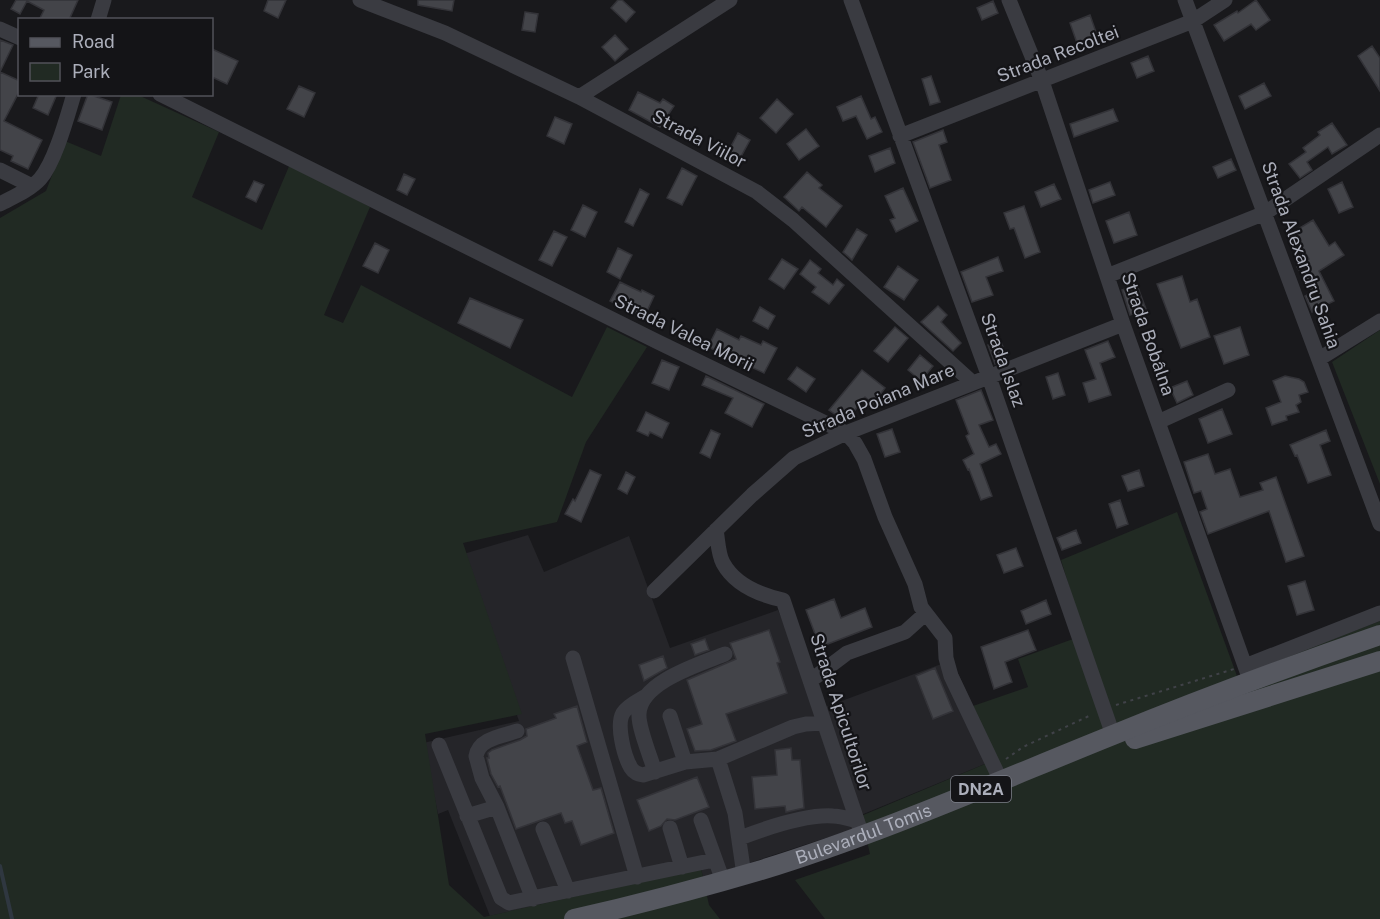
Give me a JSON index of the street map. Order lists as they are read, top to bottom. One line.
{"streets":{"main road":["DN2A","Bulevardul Tomis"],"street":["Strada Recoltei","Strada Viilor","Strada Alexandru Sahia","Strada Valea Morii","Strada Bobâlna","Strada Islaz","Strada Poiana Mare","Strada Apicultorilor"]},"crossings":[["Strada Recoltei","Strada Alexandru Sahia"],["Strada Recoltei","Strada Bobâlna"],["Strada Recoltei","Strada Islaz"],["Strada Viilor","Strada Poiana Mare"],["Strada Valea Morii","Strada Poiana Mare"],["Strada Valea Morii","Bulevardul Tomis"],["Strada Bobâlna","Strada Poiana Mare"],["Strada Bobâlna","Bulevardul Tomis"],["Strada Islaz","Strada Poiana Mare"],["Strada Islaz","Bulevardul Tomis"],["Strada Poiana Mare","Strada Apicultorilor"],["Strada Apicultorilor","Bulevardul Tomis"]],"legend":["Road","Park"]}
